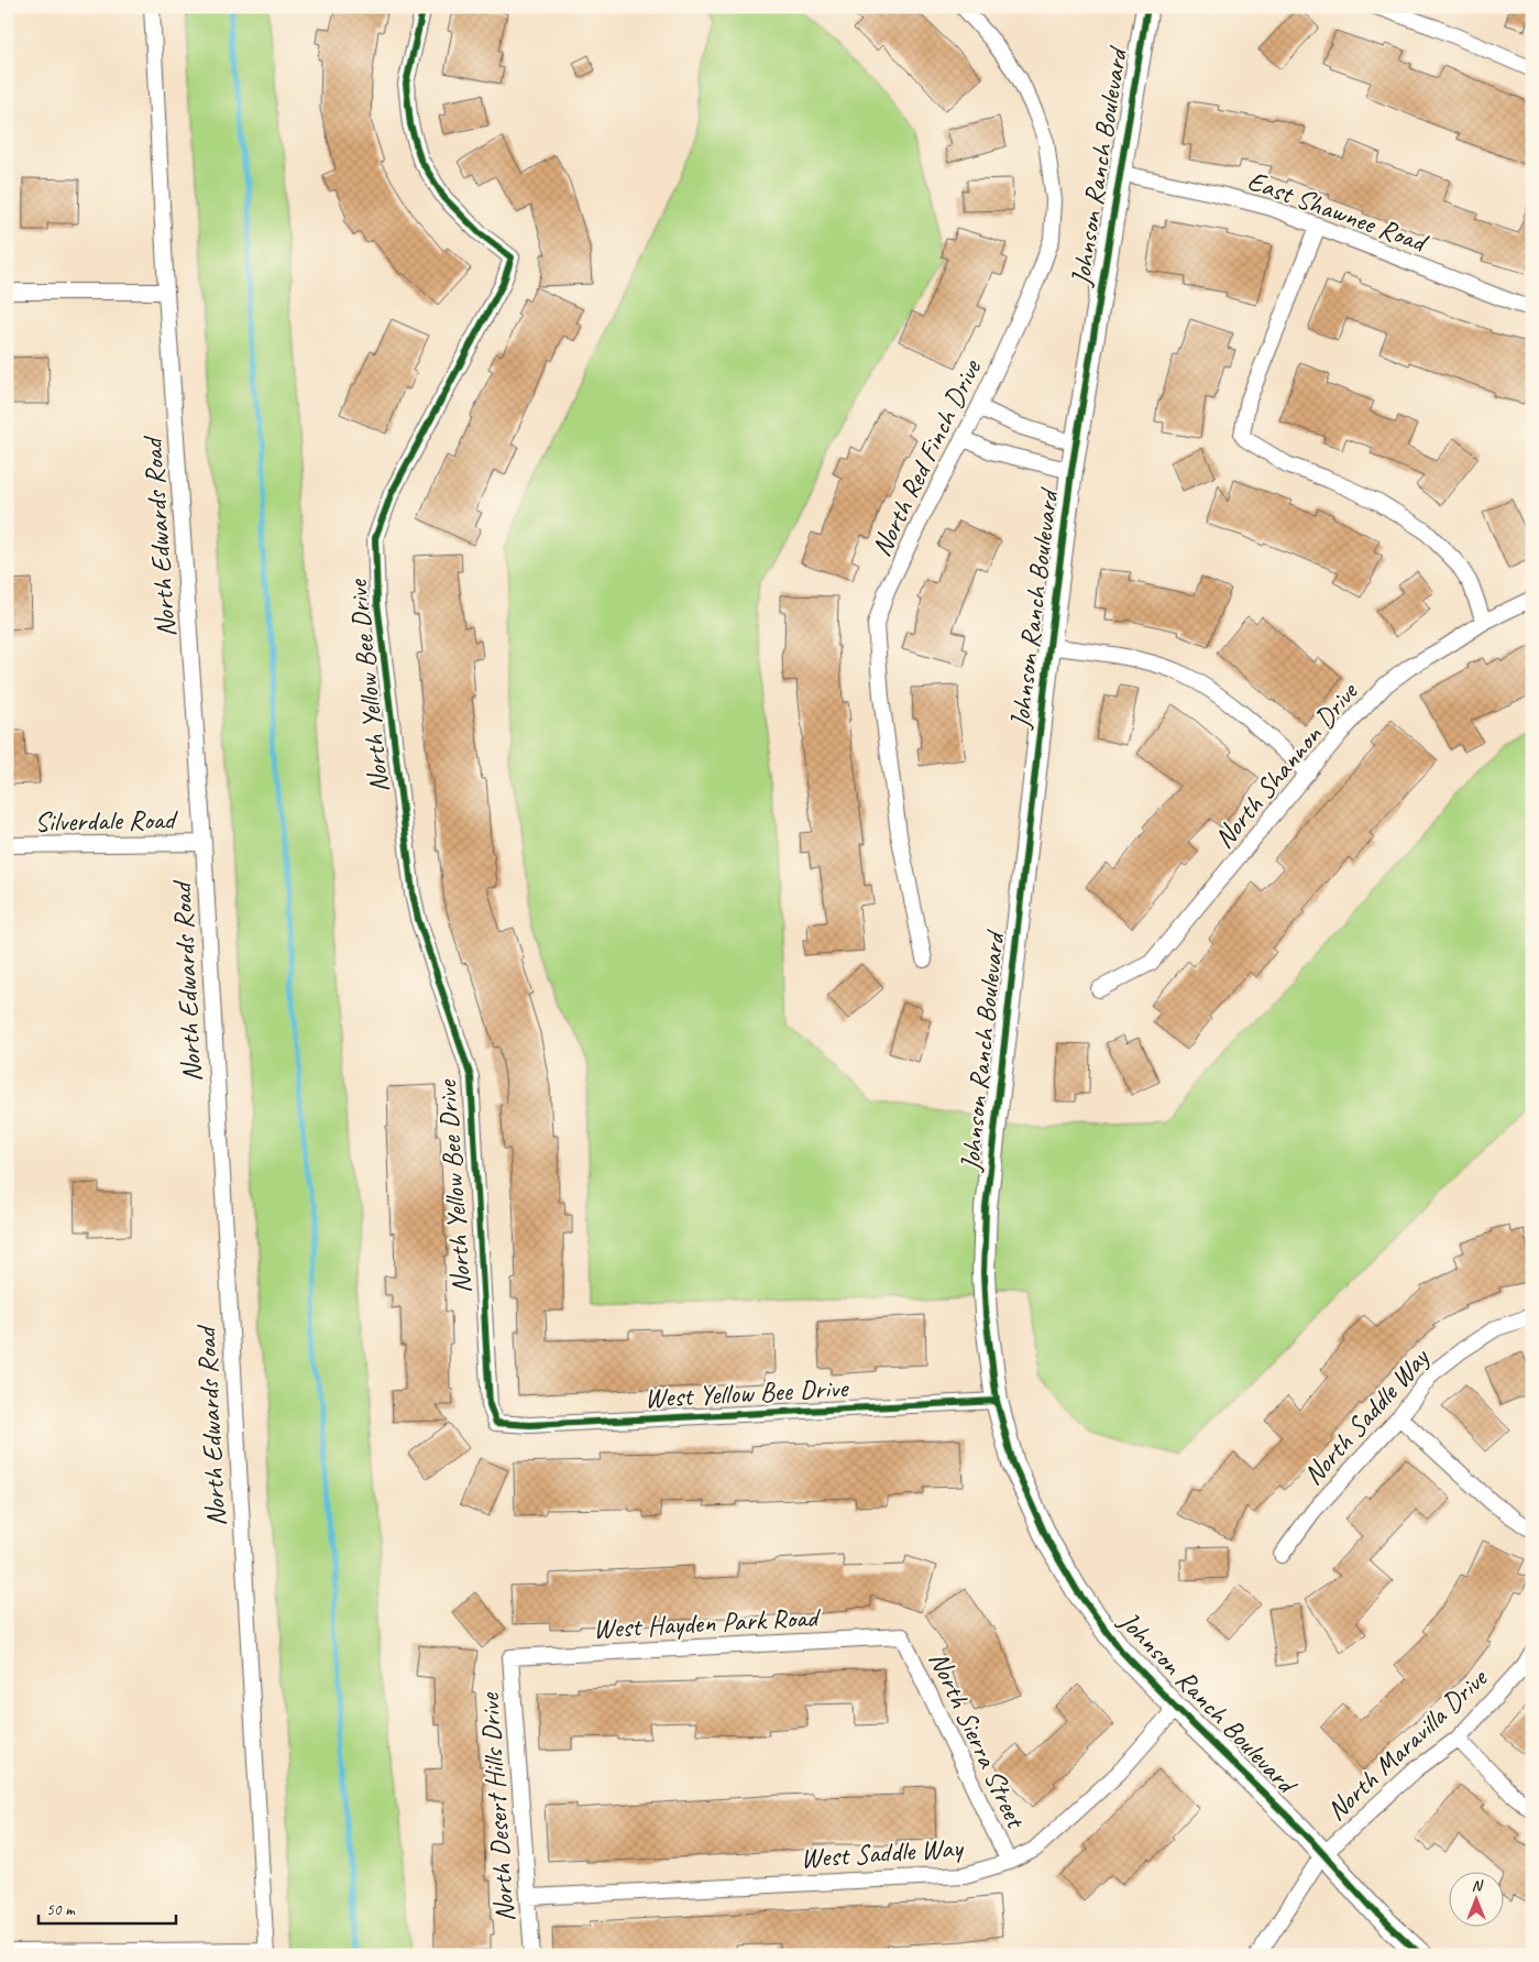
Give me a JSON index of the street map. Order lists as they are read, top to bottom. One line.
{"streets":{"street":["Johnson Ranch Boulevard","East Shawnee Road","North Red Finch Drive","North Edwards Road","North Yellow Bee Drive","North Shannon Drive","Silverdale Road","West Yellow Bee Drive","North Saddle Way","West Hayden Park Road","North Sierra Street","North Maravilla Drive","North Desert Hills Drive","West Saddle Way"]},"crossings":[["Johnson Ranch Boulevard","East Shawnee Road"],["Johnson Ranch Boulevard","West Yellow Bee Drive"],["Johnson Ranch Boulevard","North Maravilla Drive"],["Johnson Ranch Boulevard","West Saddle Way"],["North Edwards Road","Silverdale Road"],["North Yellow Bee Drive","West Yellow Bee Drive"],["West Hayden Park Road","North Sierra Street"],["West Hayden Park Road","North Desert Hills Drive"],["North Sierra Street","West Saddle Way"],["North Desert Hills Drive","West Saddle Way"]],"scale_bar":"50 m","north":"top"}
